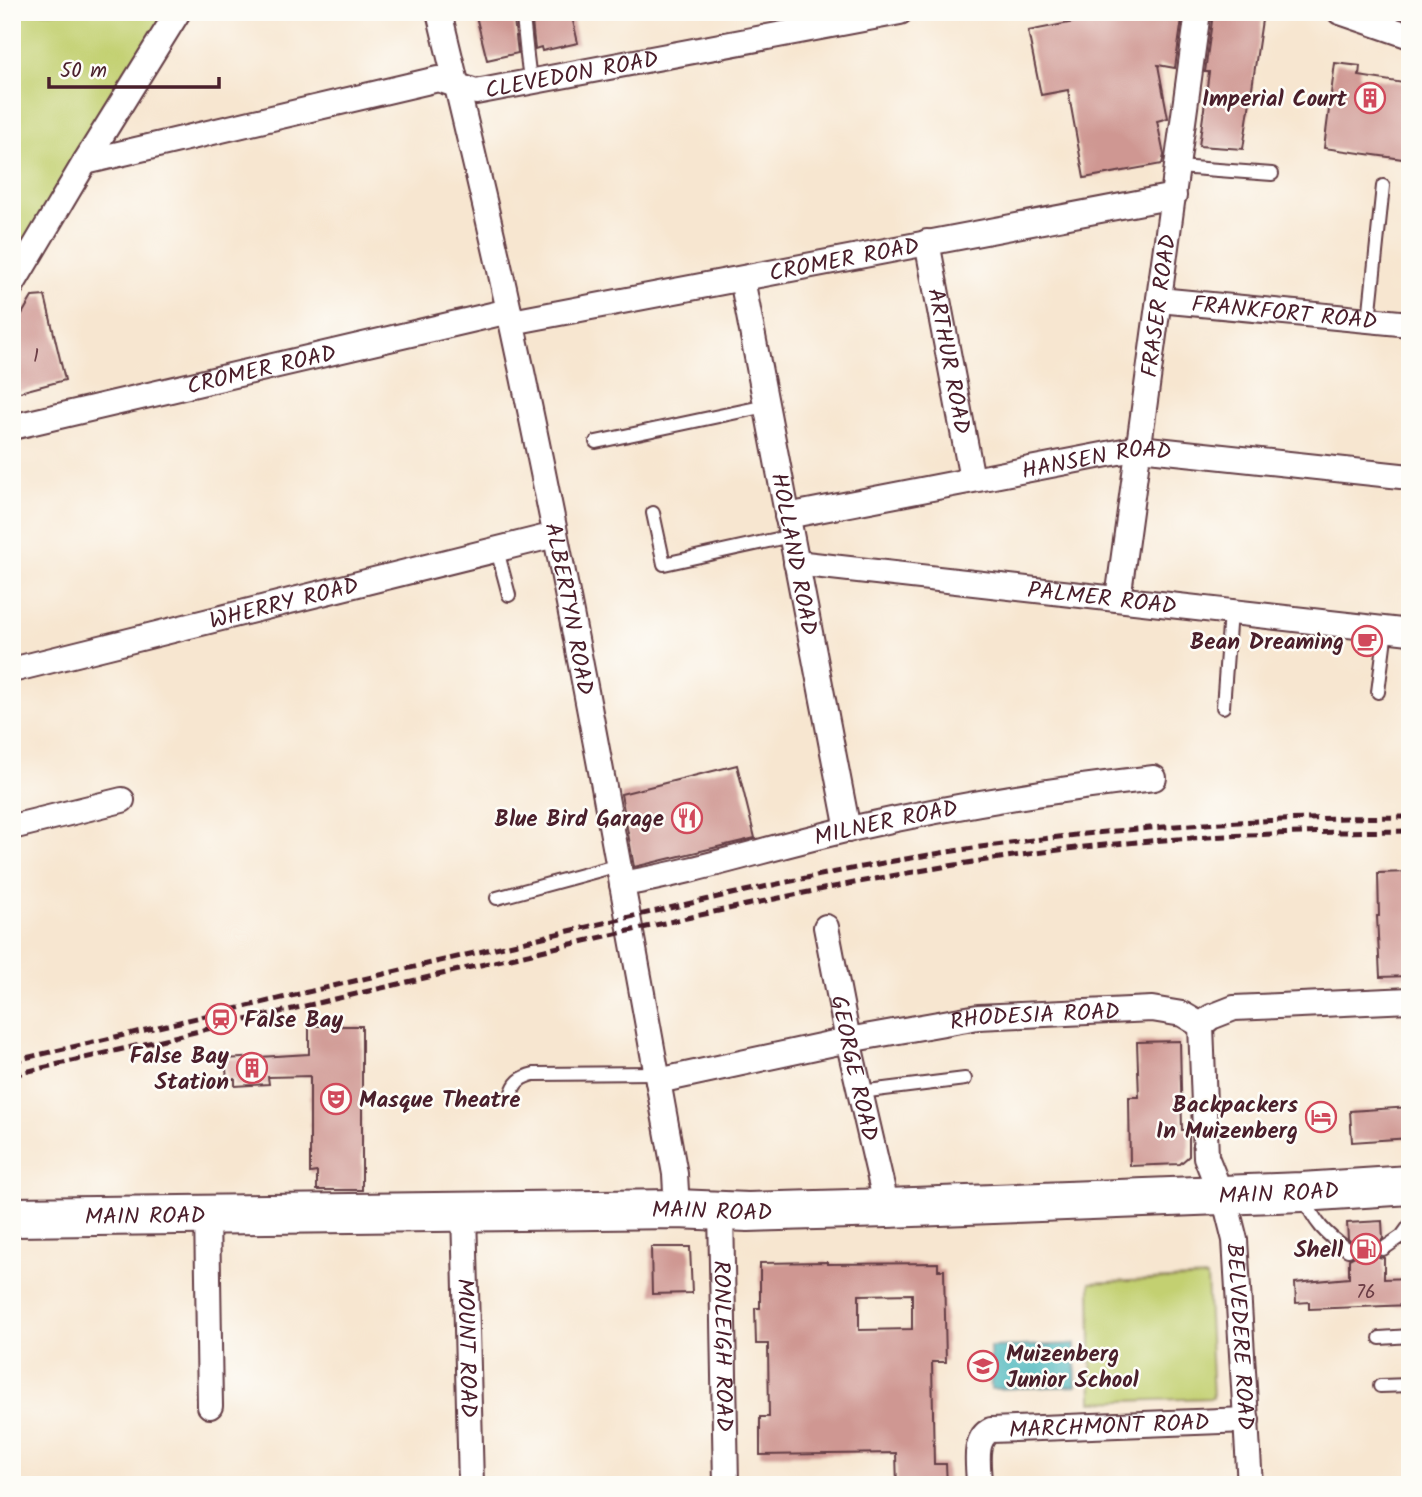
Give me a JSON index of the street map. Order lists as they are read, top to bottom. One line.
{"streets":{"main road":["MAIN ROAD"],"street":["CLEVEDON ROAD","CROMER ROAD","FRASER ROAD","FRANKFORT ROAD","ARTHUR ROAD","HANSEN ROAD","HOLLAND ROAD","PALMER ROAD","WHERRY ROAD","ALBERTYN ROAD","MILNER ROAD","RHODESIA ROAD","GEORGE ROAD","BELVEDERE ROAD","RONLEIGH ROAD","MOUNT ROAD","MARCHMONT ROAD"]},"crossings":[["CLEVEDON ROAD","ALBERTYN ROAD"],["CROMER ROAD","FRASER ROAD"],["CROMER ROAD","ARTHUR ROAD"],["CROMER ROAD","HOLLAND ROAD"],["CROMER ROAD","ALBERTYN ROAD"],["FRASER ROAD","FRANKFORT ROAD"],["FRASER ROAD","HANSEN ROAD"],["FRASER ROAD","PALMER ROAD"],["ARTHUR ROAD","HANSEN ROAD"],["HANSEN ROAD","HOLLAND ROAD"],["HOLLAND ROAD","PALMER ROAD"],["HOLLAND ROAD","MILNER ROAD"],["WHERRY ROAD","ALBERTYN ROAD"],["ALBERTYN ROAD","MILNER ROAD"],["ALBERTYN ROAD","RHODESIA ROAD"],["ALBERTYN ROAD","MAIN ROAD"],["RHODESIA ROAD","GEORGE ROAD"],["RHODESIA ROAD","BELVEDERE ROAD"],["GEORGE ROAD","MAIN ROAD"],["MAIN ROAD","BELVEDERE ROAD"],["MAIN ROAD","RONLEIGH ROAD"],["MAIN ROAD","MOUNT ROAD"],["BELVEDERE ROAD","MARCHMONT ROAD"]],"places":{"building":["Imperial Court","False Bay Station"],"cafe":["Bean Dreaming"],"restaurant":["Blue Bird Garage"],"station":["False Bay"],"theatre":["Masque Theatre"],"hotel":["Backpackers In Muizenberg"],"fuel station":["Shell"],"school or university":["Muizenberg Junior School"]},"house_numbers":["1","76"],"scale_bar":"50 m"}
